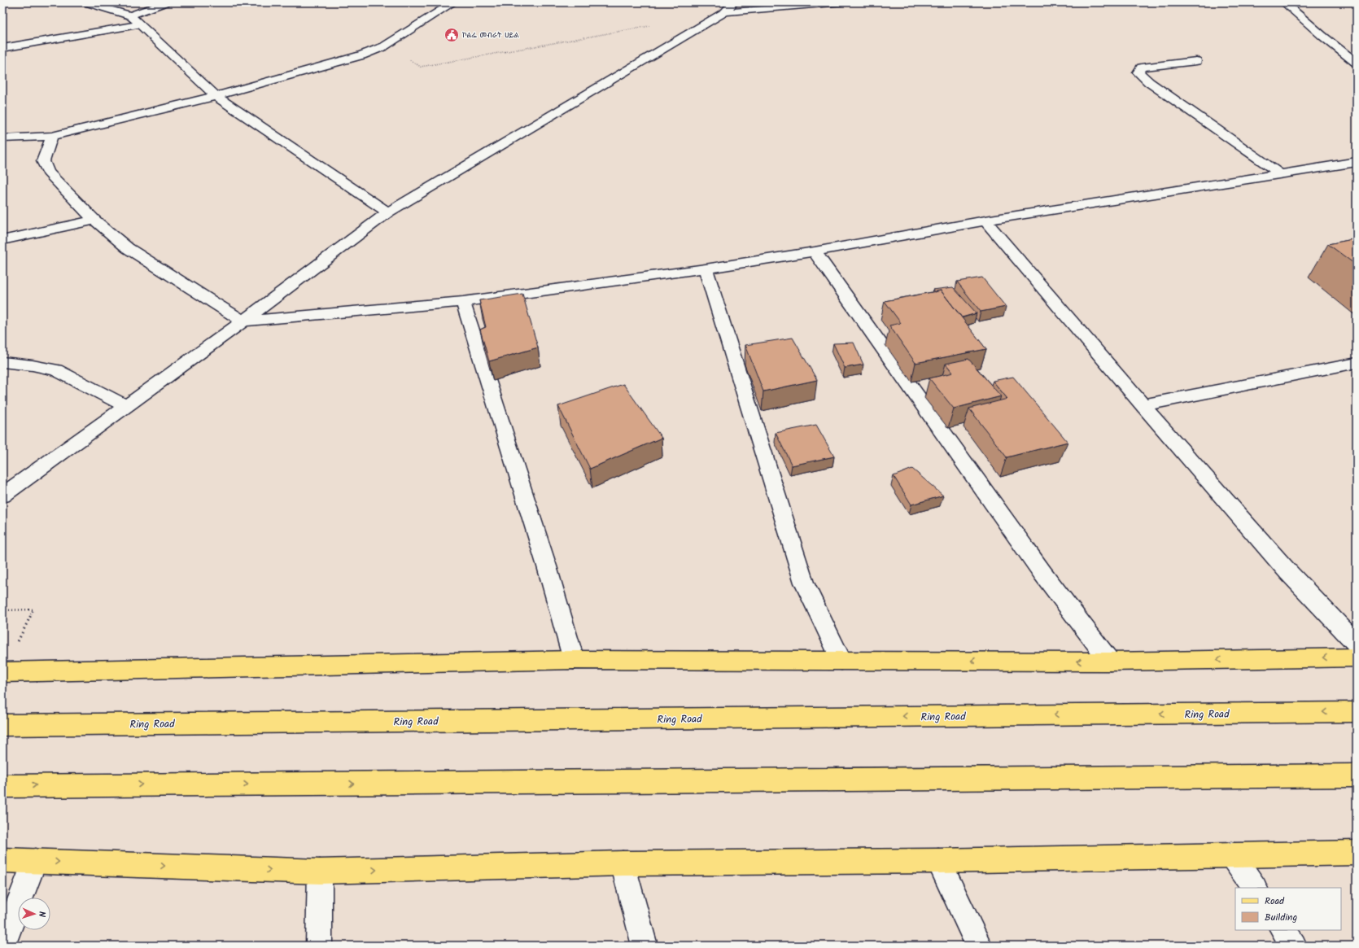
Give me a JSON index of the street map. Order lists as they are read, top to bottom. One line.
{"streets":{"main road":["Ring Road"]},"places":{"public building":["ኮልፌ መብራት ሀይል"]},"legend":["Road","Building"],"north":"right"}
